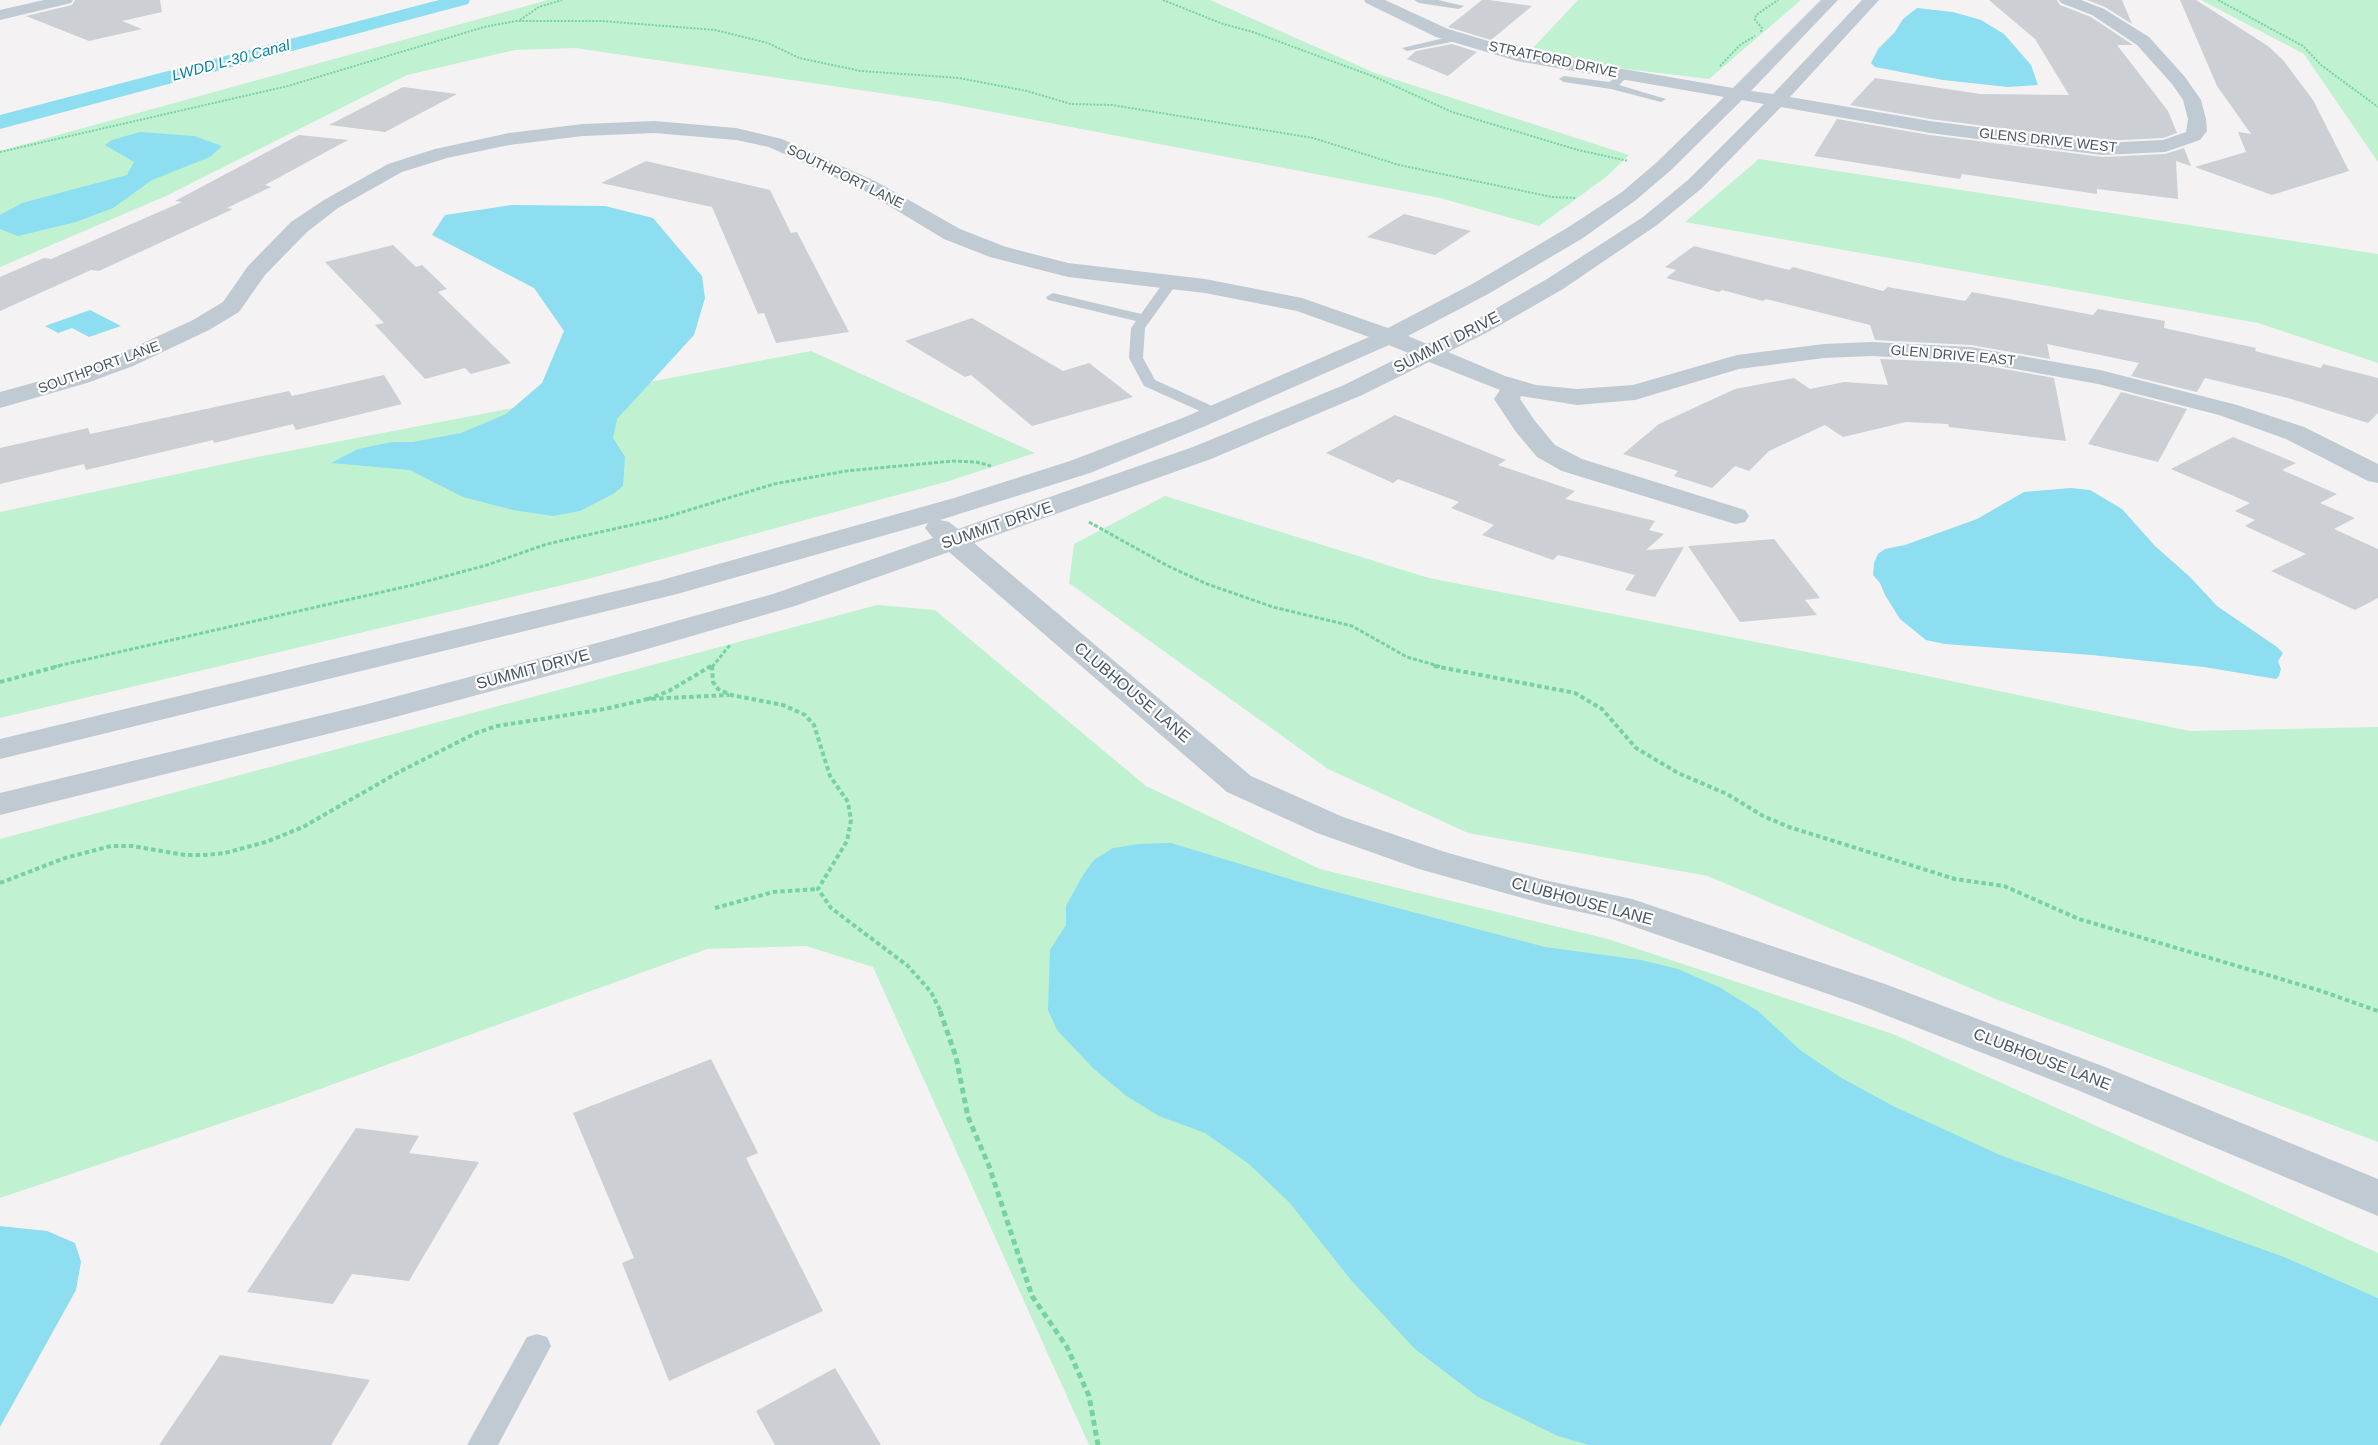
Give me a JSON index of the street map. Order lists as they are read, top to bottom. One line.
{"streets":{"street":["STRATFORD DRIVE","GLENS DRIVE WEST","SOUTHPORT LANE","SUMMIT DRIVE","GLEN DRIVE EAST","CLUBHOUSE LANE"]},"crossings":[["STRATFORD DRIVE","GLENS DRIVE WEST"],["STRATFORD DRIVE","SUMMIT DRIVE"],["GLENS DRIVE WEST","SUMMIT DRIVE"],["SOUTHPORT LANE","SUMMIT DRIVE"],["SOUTHPORT LANE","GLEN DRIVE EAST"],["SUMMIT DRIVE","GLEN DRIVE EAST"],["SUMMIT DRIVE","CLUBHOUSE LANE"]],"water":["LWDD L-30 Canal"]}
